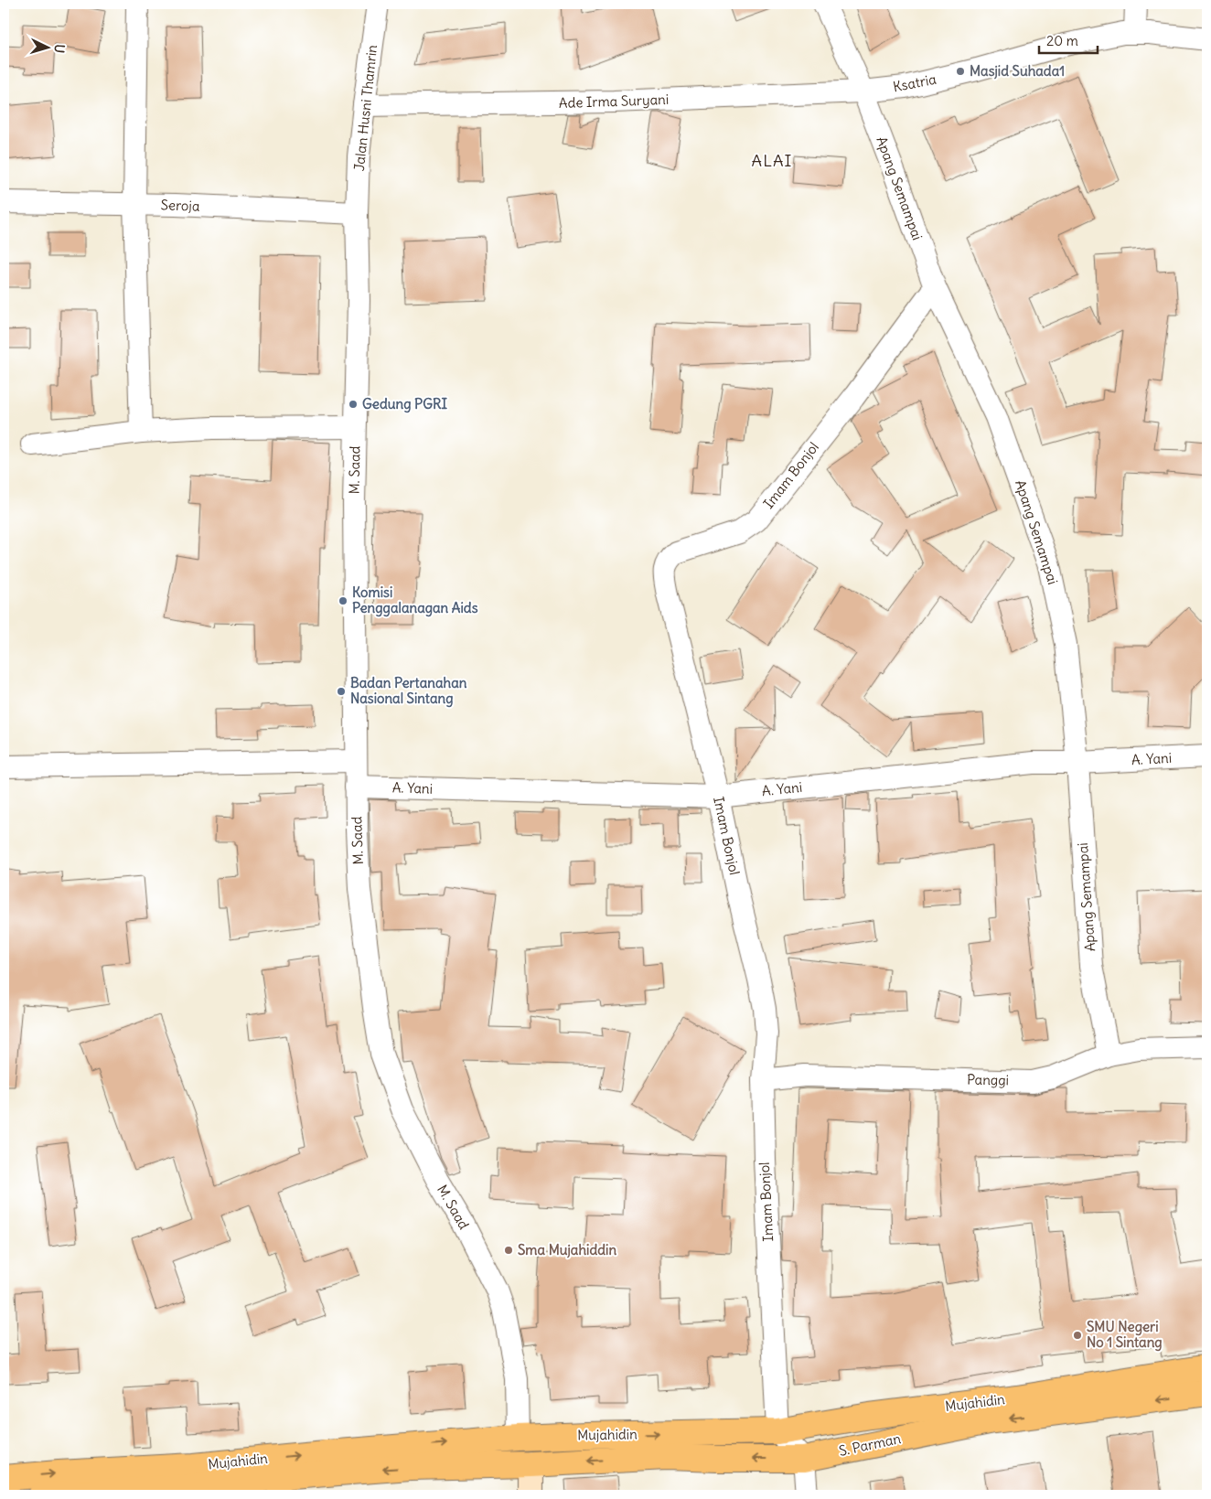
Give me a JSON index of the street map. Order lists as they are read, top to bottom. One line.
{"streets":{"main road":["Mujahidin","S. Parman"],"street":["Ksatria","Ade Irma Suryani","Jalan Husni Thamrin","Apang Semampai","Seroja","M. Saad","Imam Bonjol","A. Yani","Panggi"]},"crossings":[["Ksatria","Ade Irma Suryani"],["Ksatria","Apang Semampai"],["Ade Irma Suryani","Jalan Husni Thamrin"],["Ade Irma Suryani","Apang Semampai"],["Jalan Husni Thamrin","Seroja"],["Jalan Husni Thamrin","M. Saad"],["Apang Semampai","Imam Bonjol"],["Apang Semampai","A. Yani"],["Apang Semampai","Panggi"],["Seroja","M. Saad"],["M. Saad","A. Yani"],["M. Saad","Mujahidin"],["Imam Bonjol","A. Yani"],["Imam Bonjol","Panggi"],["Imam Bonjol","Mujahidin"],["Mujahidin","S. Parman"]],"one_way":["S. Parman"],"districts":["ALAI"],"places":["Masjid Suhada1","Gedung PGRI","Komisi Penggalanagan Aids","Badan Pertanahan Nasional Sintang","Sma Mujahiddin","SMU Negeri No 1 Sintang"],"scale_bar":"20 m","north":"right"}
